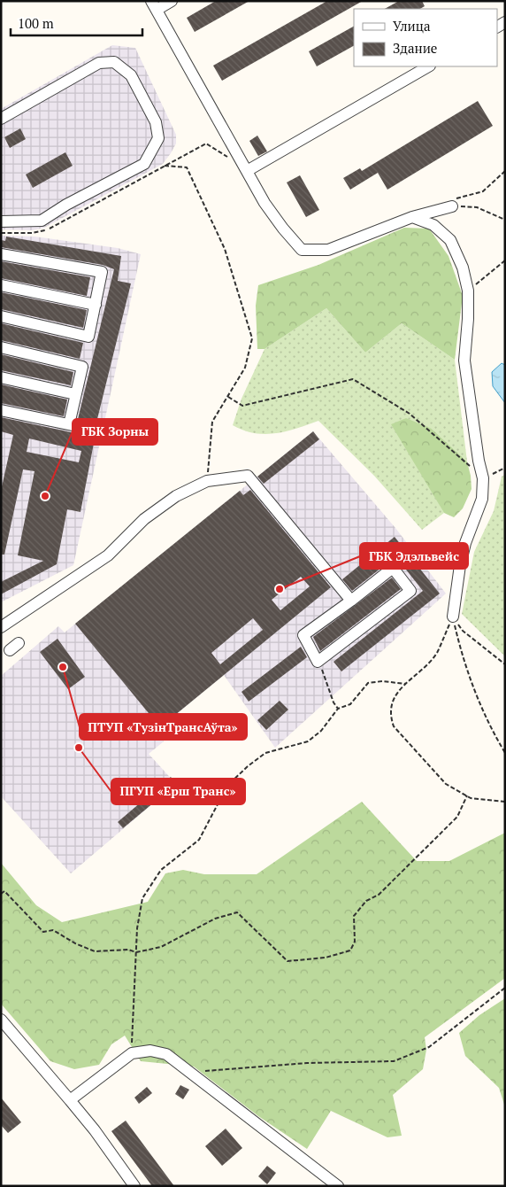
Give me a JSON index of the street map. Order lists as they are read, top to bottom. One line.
{"places":["ГБК Зорны","ГБК Эдэльвейс","ПТУП «ТузінТрансАўта»","ПГУП «Ерш Транс»"],"legend":["Улица","Здание"],"scale_bar":"100 m"}
